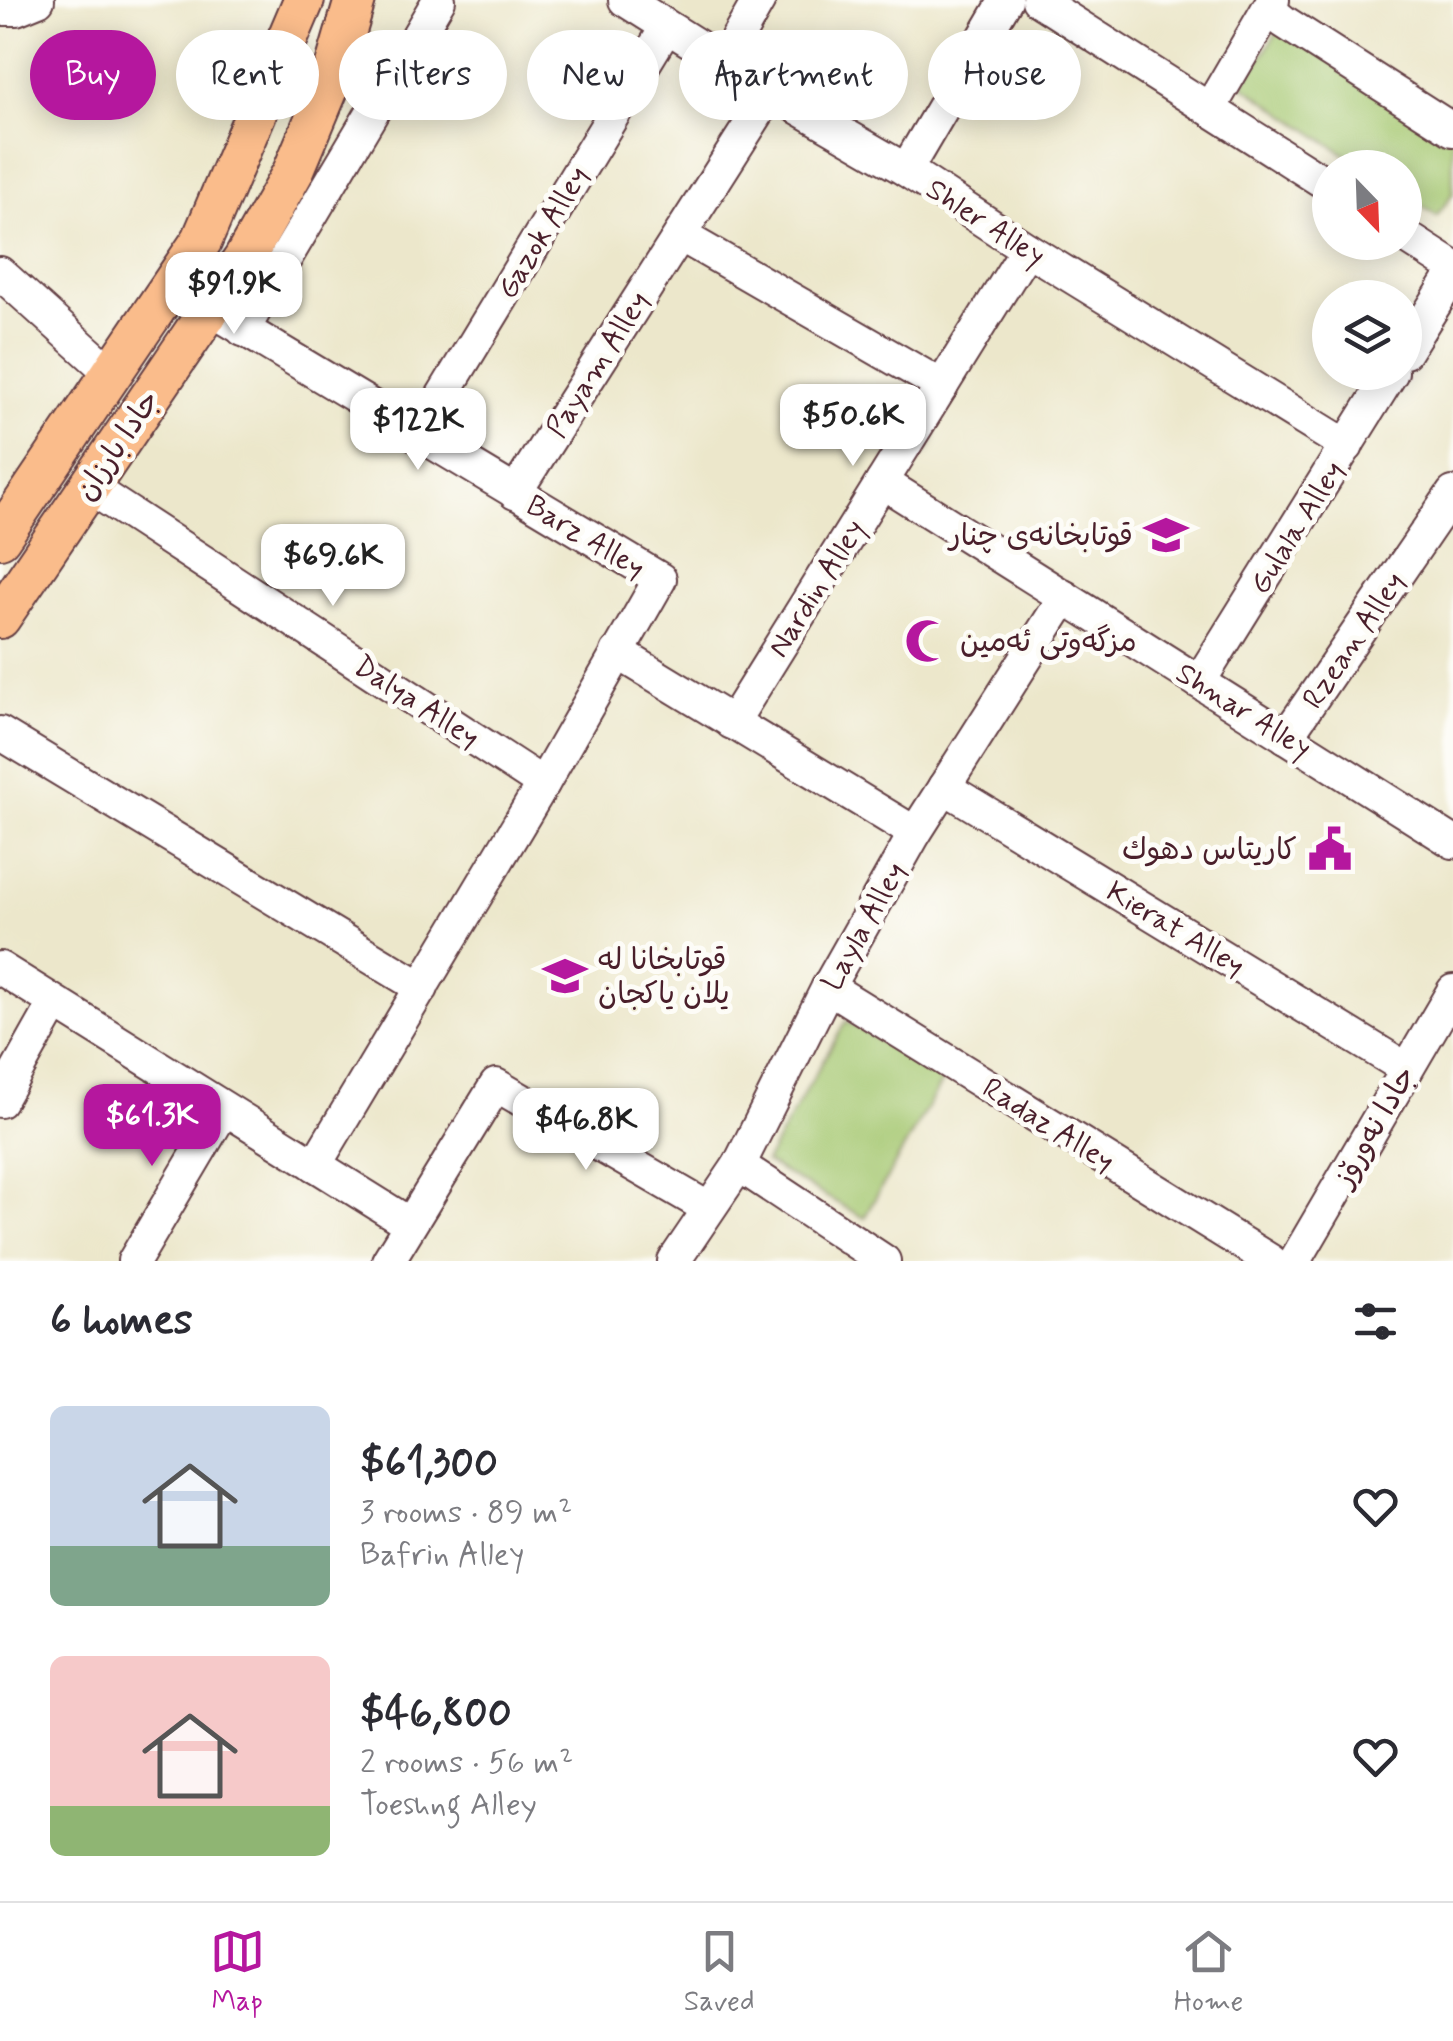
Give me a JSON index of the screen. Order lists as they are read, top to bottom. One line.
{"streets":{"main road":["جادا بارزان"],"street":["Shler Alley","Gazok Alley","Payam Alley","Gulala Alley","Barz Alley","Nardin Alley","Rzean Alley","Dalya Alley","Shnar Alley","Layla Alley","Kierat Alley","Radaz Alley","جادا نەورۆز"]},"crossings":[["Shler Alley","Gazok Alley"],["Shler Alley","Gulala Alley"],["Shler Alley","Nardin Alley"],["Gazok Alley","Barz Alley"],["Payam Alley","Barz Alley"],["جادا بارزان","Barz Alley"],["جادا بارزان","Dalya Alley"],["Gulala Alley","Shnar Alley"],["Barz Alley","Dalya Alley"],["Nardin Alley","Shnar Alley"],["Rzean Alley","Shnar Alley"],["Shnar Alley","Layla Alley"],["Layla Alley","Kierat Alley"],["Layla Alley","Radaz Alley"],["Kierat Alley","جادا نەورۆز"]],"places":{"school or university":["قوتابخانەی چنار","قوتابخانا له يلان ياكجان"],"mosque":["مزگەوتی ئەمین"],"public building":["كاريتاس دهوك"]},"north":"bottom right","page":{"chip":["Buy","Rent","Filters","New","Apartment","House"],"price":["$91.9K","$50.6K","$122K","$69.6K","$61.3K","$46.8K"],"heading":"6 homes","list":[{"name":"$61,300","note":"3 rooms · 89 m² · Bafrin Alley"},{"name":"$46,800","note":"2 rooms · 56 m² · Toeshng Alley"}],"tabs":["Map","Saved","Home"]}}
